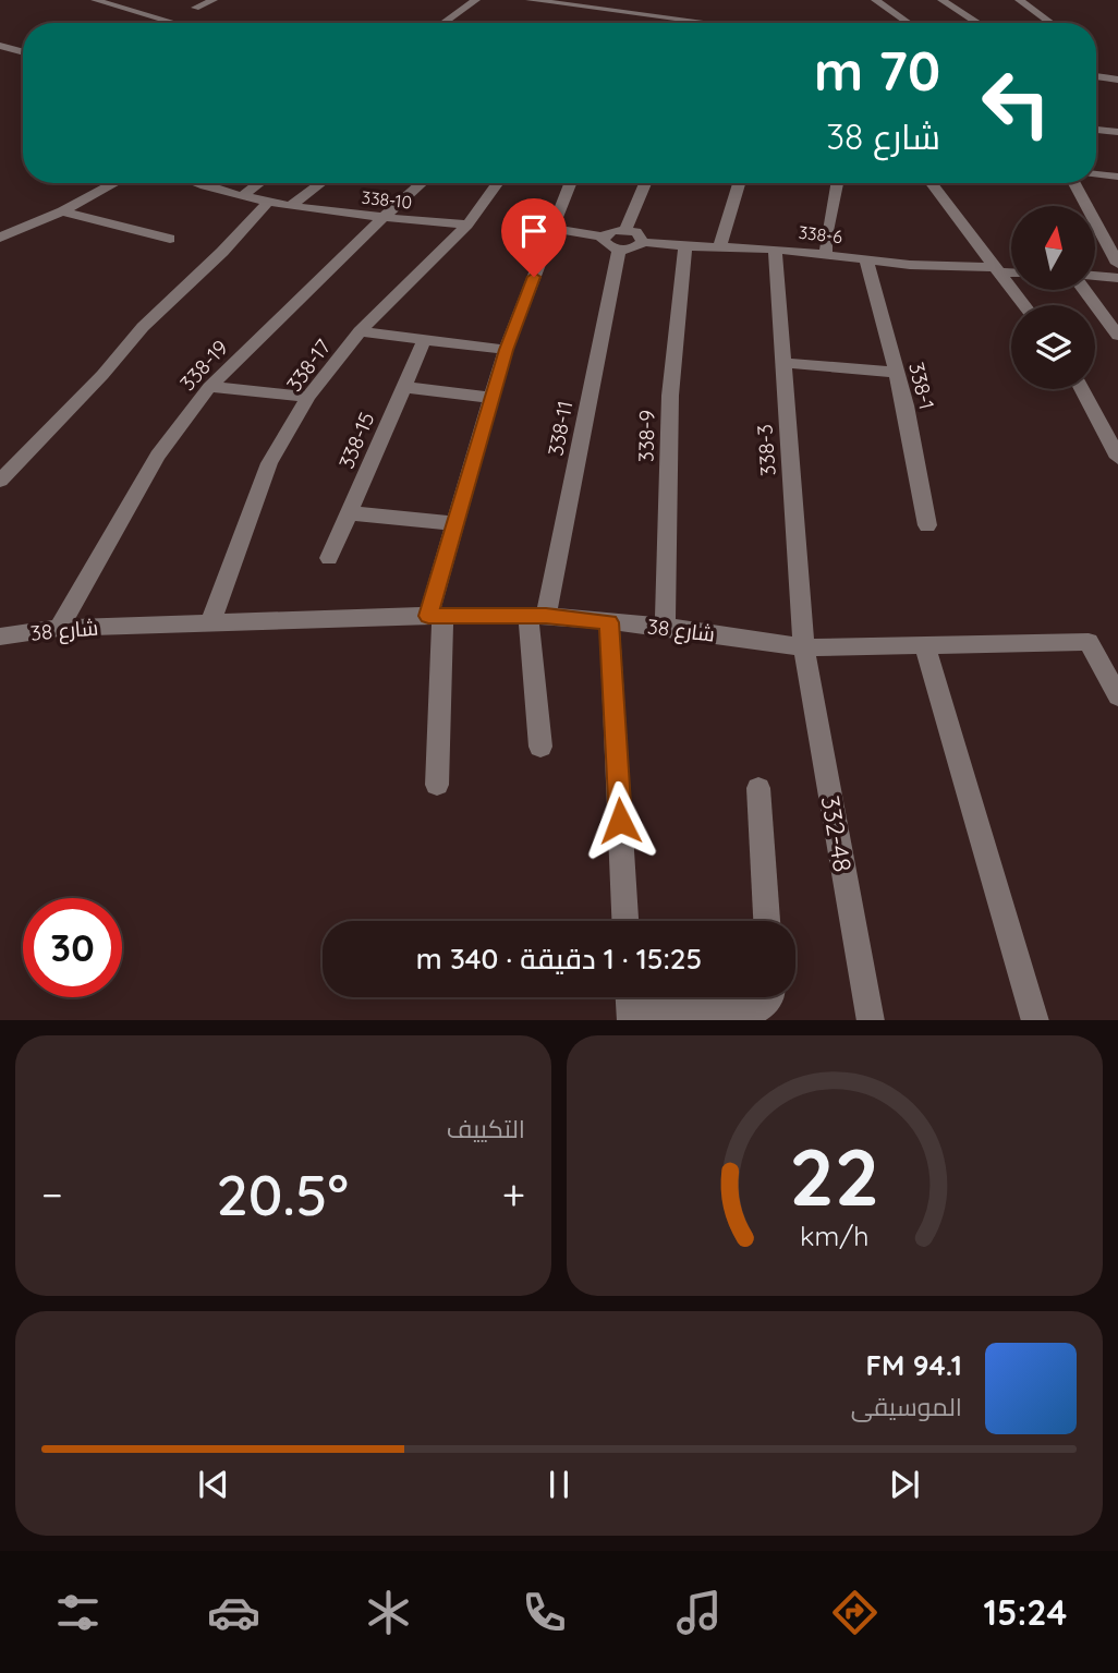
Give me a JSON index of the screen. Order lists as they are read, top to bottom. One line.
{"streets":{"street":["338-10","338-6","338-19","338-17","338-1","338-11","338-9","338-15","338-3","شارع 38","332-48"]},"crossings":[["338-10","338-19"],["338-10","338-17"],["338-6","338-1"],["338-6","338-11"],["338-6","338-9"],["338-6","338-3"],["338-19","شارع 38"],["338-17","شارع 38"],["338-11","شارع 38"],["338-9","شارع 38"],["338-3","شارع 38"],["338-3","332-48"],["شارع 38","332-48"]],"north":"top","page":{"turn":["70 m","شارع 38"],"limit":"30","trip":"15:25 · 1 دقيقة · 340 m","tile":"التكييف","heat":["−","20.5°","+"],"song":["94.1 FM","الموسيقى"],"tabs":"15:24","gauge":["22","km/h"]}}
